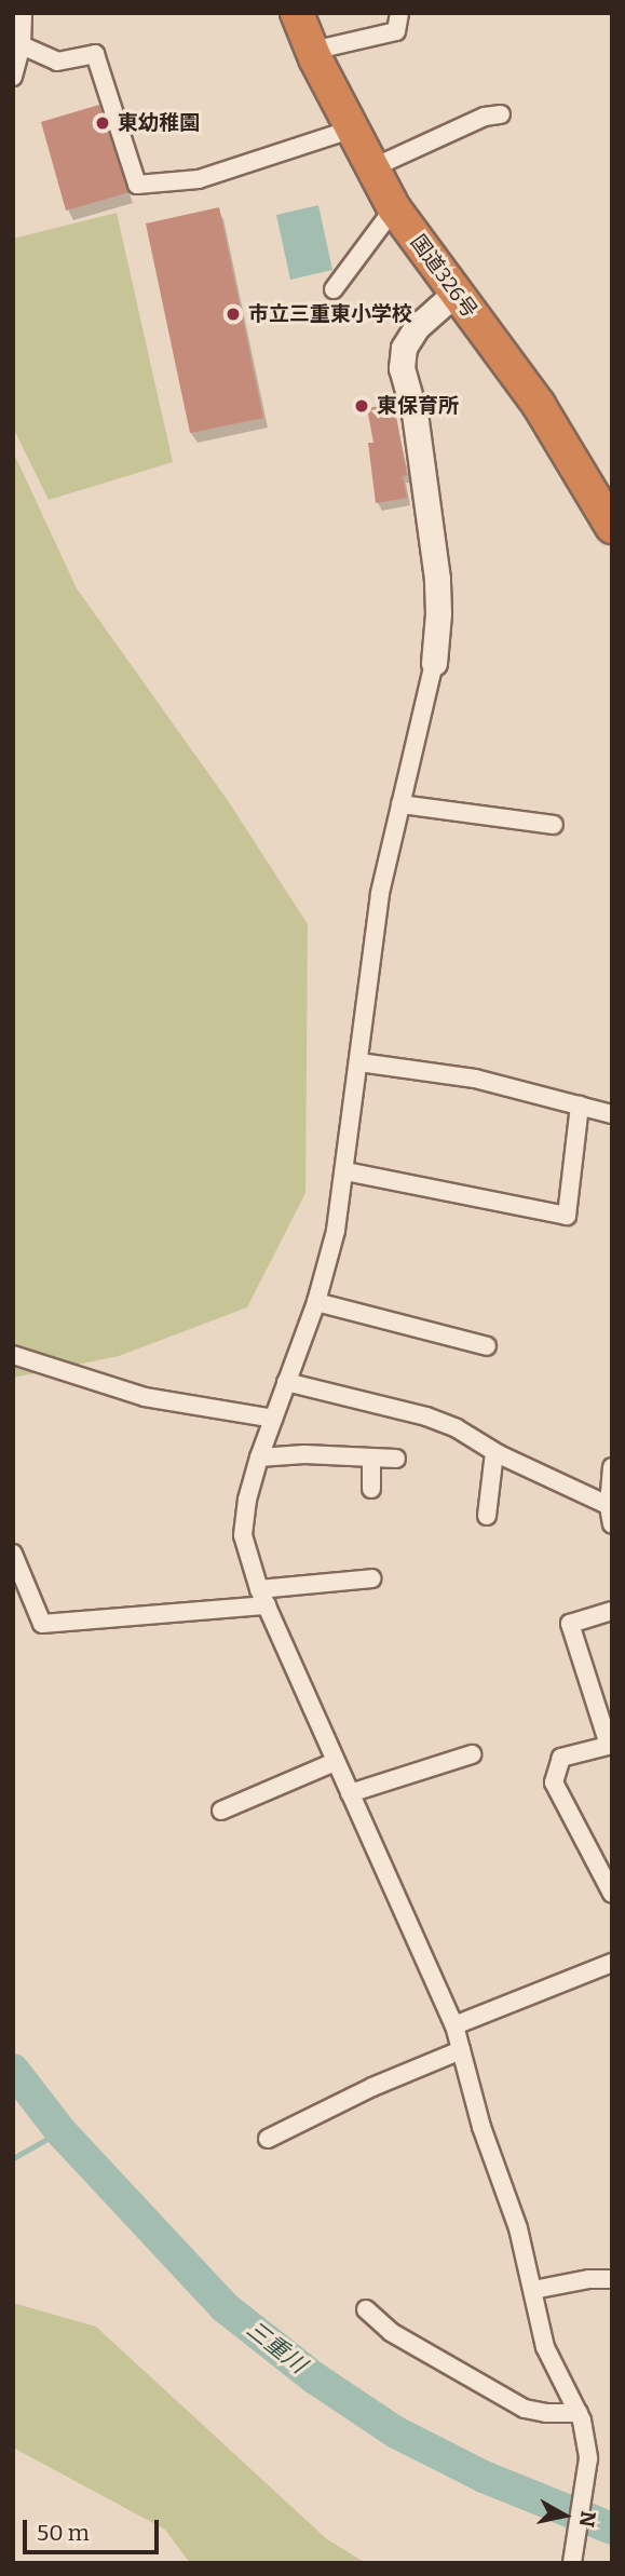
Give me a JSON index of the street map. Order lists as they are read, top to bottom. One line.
{"streets":{"highway":["国道326号"]},"water":["三重川"],"places":["東幼稚園","市立三重東小学校","東保育所"],"scale_bar":"50 m","north":"right"}
